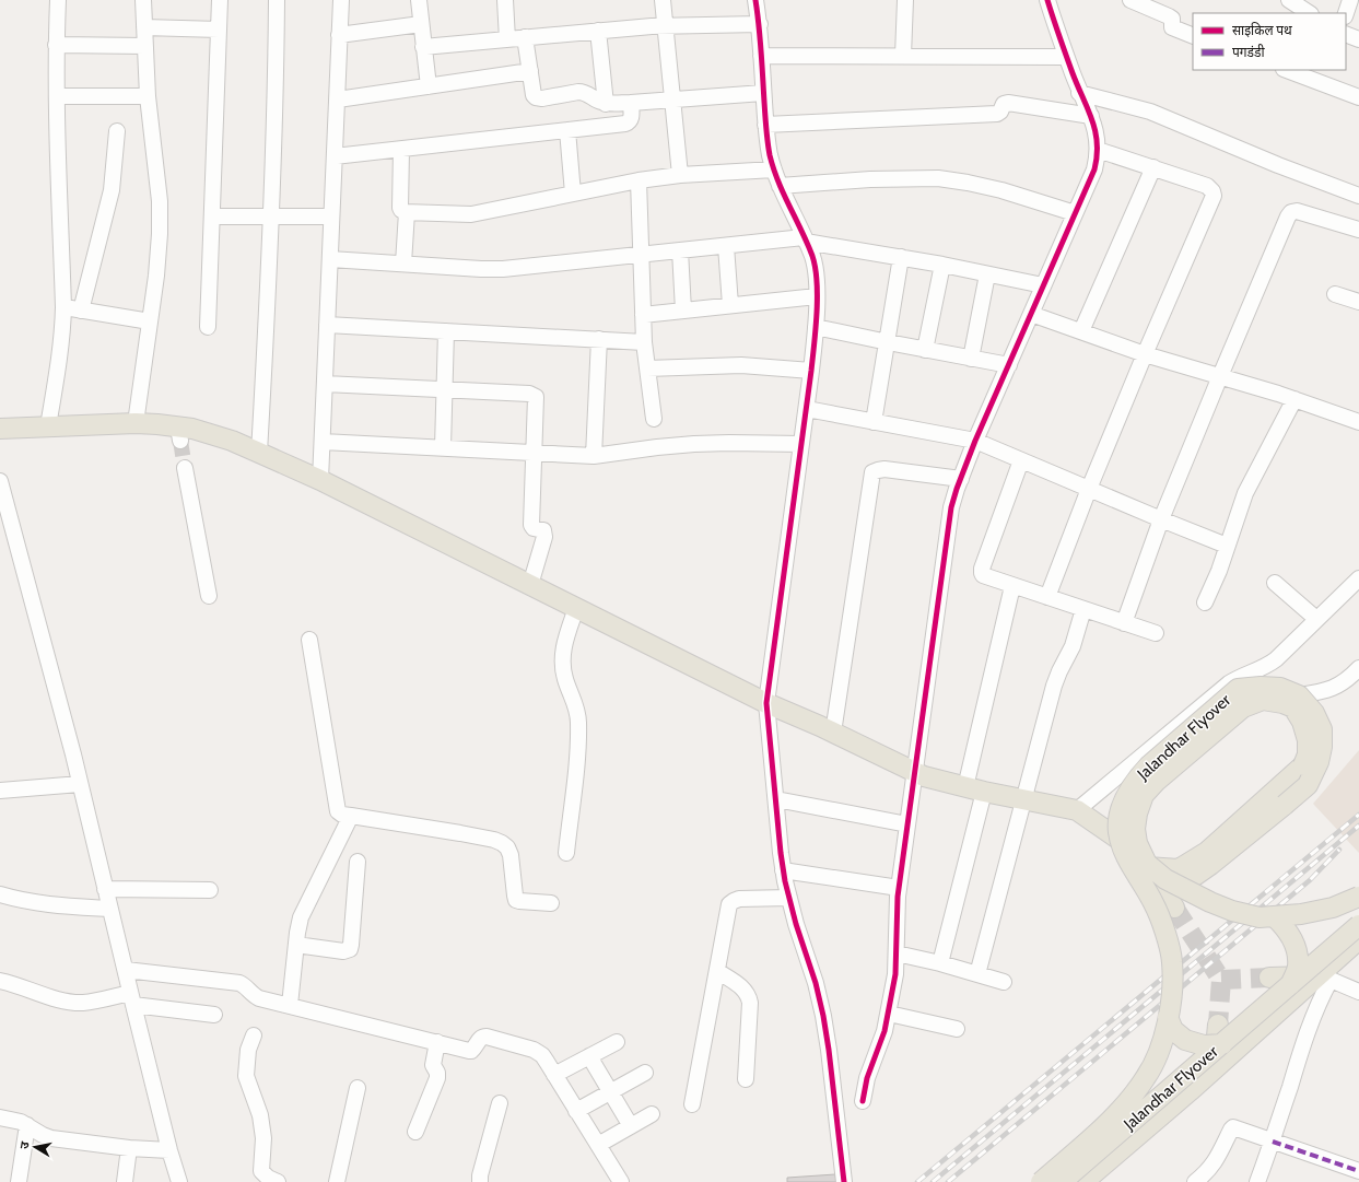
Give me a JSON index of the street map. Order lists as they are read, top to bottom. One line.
{"streets":{"main road":["Jalandhar Flyover"]},"legend":["साइकिल पथ","पगडंडी"],"north":"left"}
